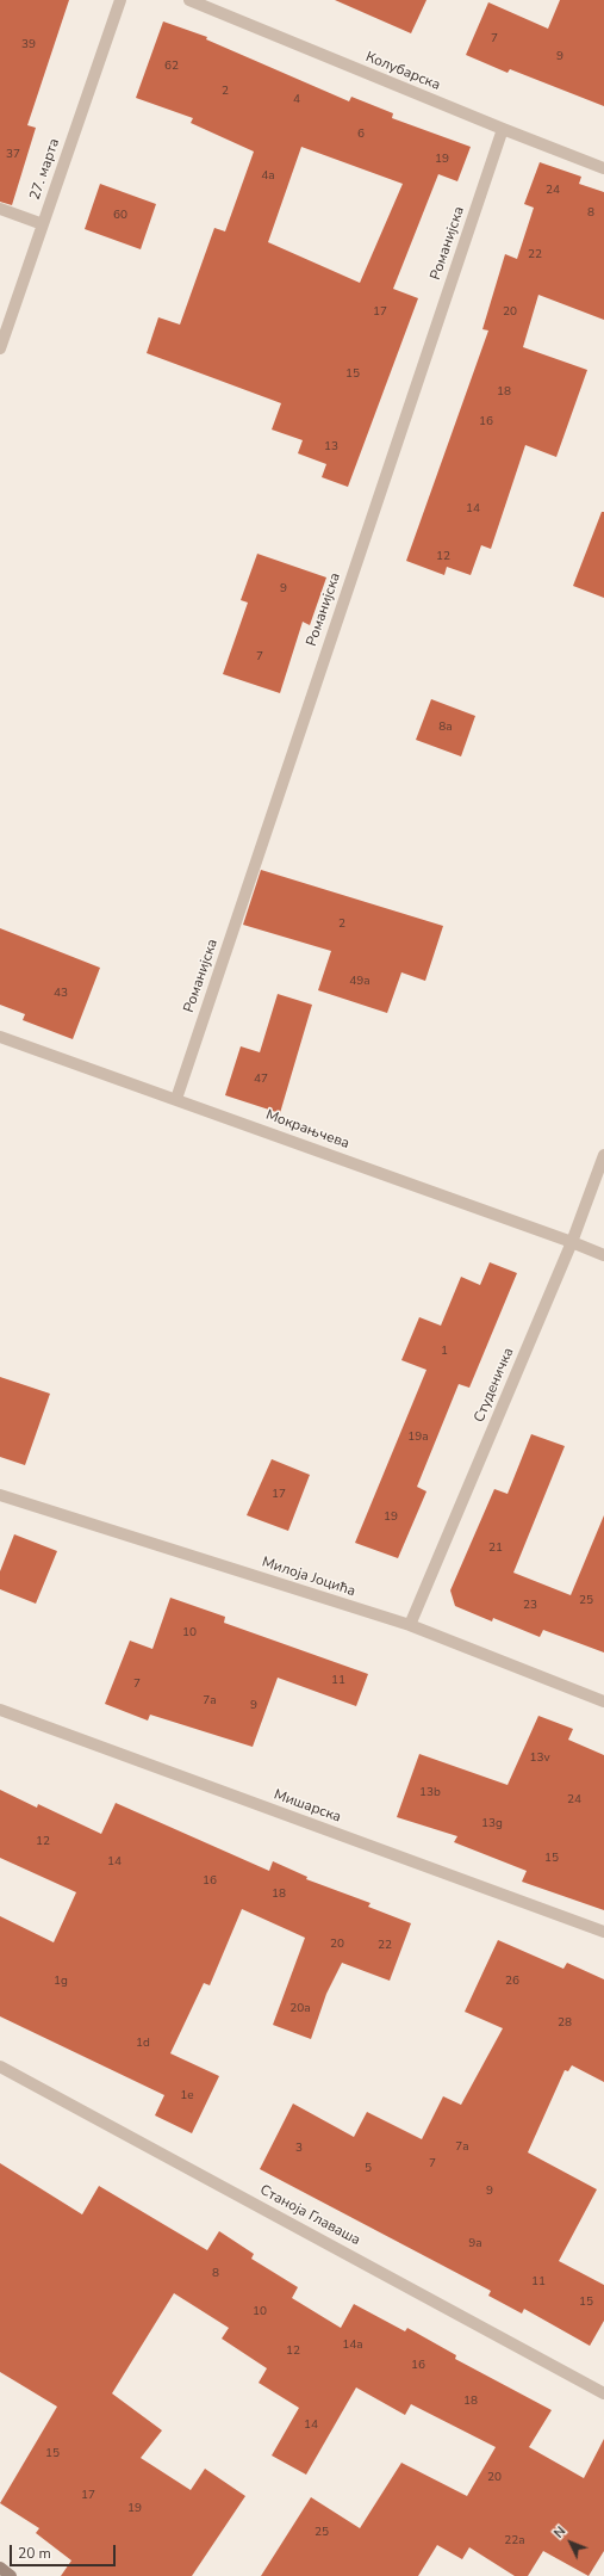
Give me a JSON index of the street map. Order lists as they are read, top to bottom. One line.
{"streets":{"street":["Колубарска","27. марта","Романијска","Мокрањчева","Студеничка","Милоја Јоцића","Мишарска","Станоја Главаша"]},"crossings":[["Колубарска","Романијска"],["Романијска","Мокрањчева"],["Мокрањчева","Студеничка"],["Студеничка","Милоја Јоцића"]],"house_numbers":["7","39","9","62","2","4","6","37","19","4a","24","8","60","22","17","20","15","18","16","13","14","12","9","7","8a","2","49a","43","47","1","19a","17","19","21","25","23","10","11","7","7a","9","13v","13b","24","13g","12","15","14","16","18","20","22","1g","26","20a","28","1d","1e","7a","3","7","5","9","9a","8","11","15","10","14a","12","16","18","14","15","20","17","19","25","22a"],"scale_bar":"20 m","north":"top left"}
